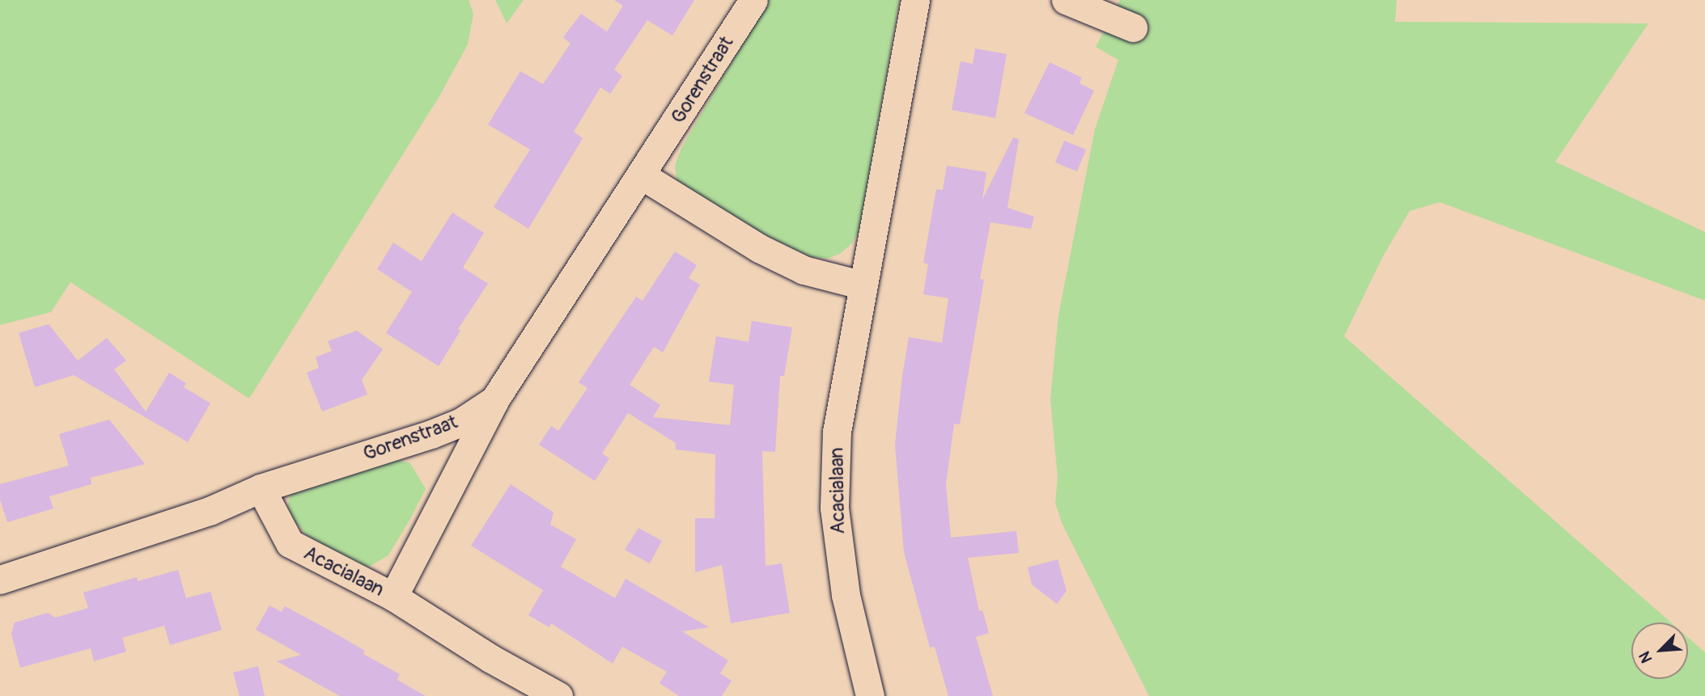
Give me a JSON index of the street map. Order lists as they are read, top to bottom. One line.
{"streets":{"street":["Gorenstraat","Acacialaan"]},"crossings":[["Gorenstraat","Acacialaan"]],"north":"bottom left"}
